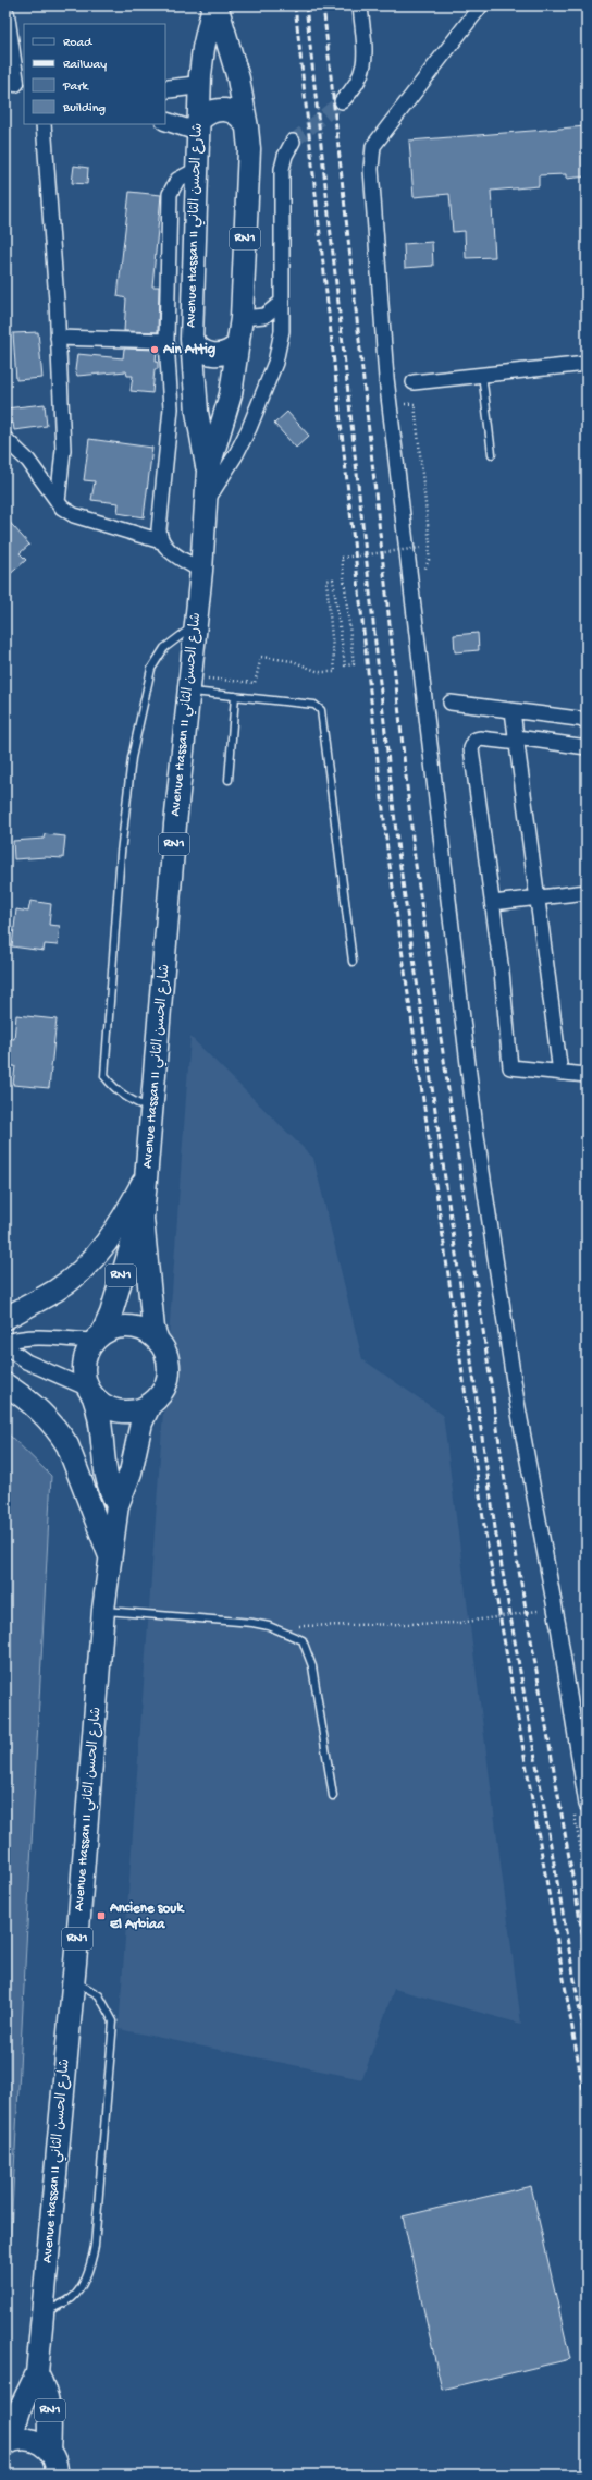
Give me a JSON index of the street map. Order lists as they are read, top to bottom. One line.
{"streets":{"main road":["Avenue Hassan II شارع الحسن الثاني","RN1"]},"places":{"other":["Ain Attig"],"transit":["Anciene souk El Arbiaa"]},"legend":["Road","Railway","Park","Building"]}
